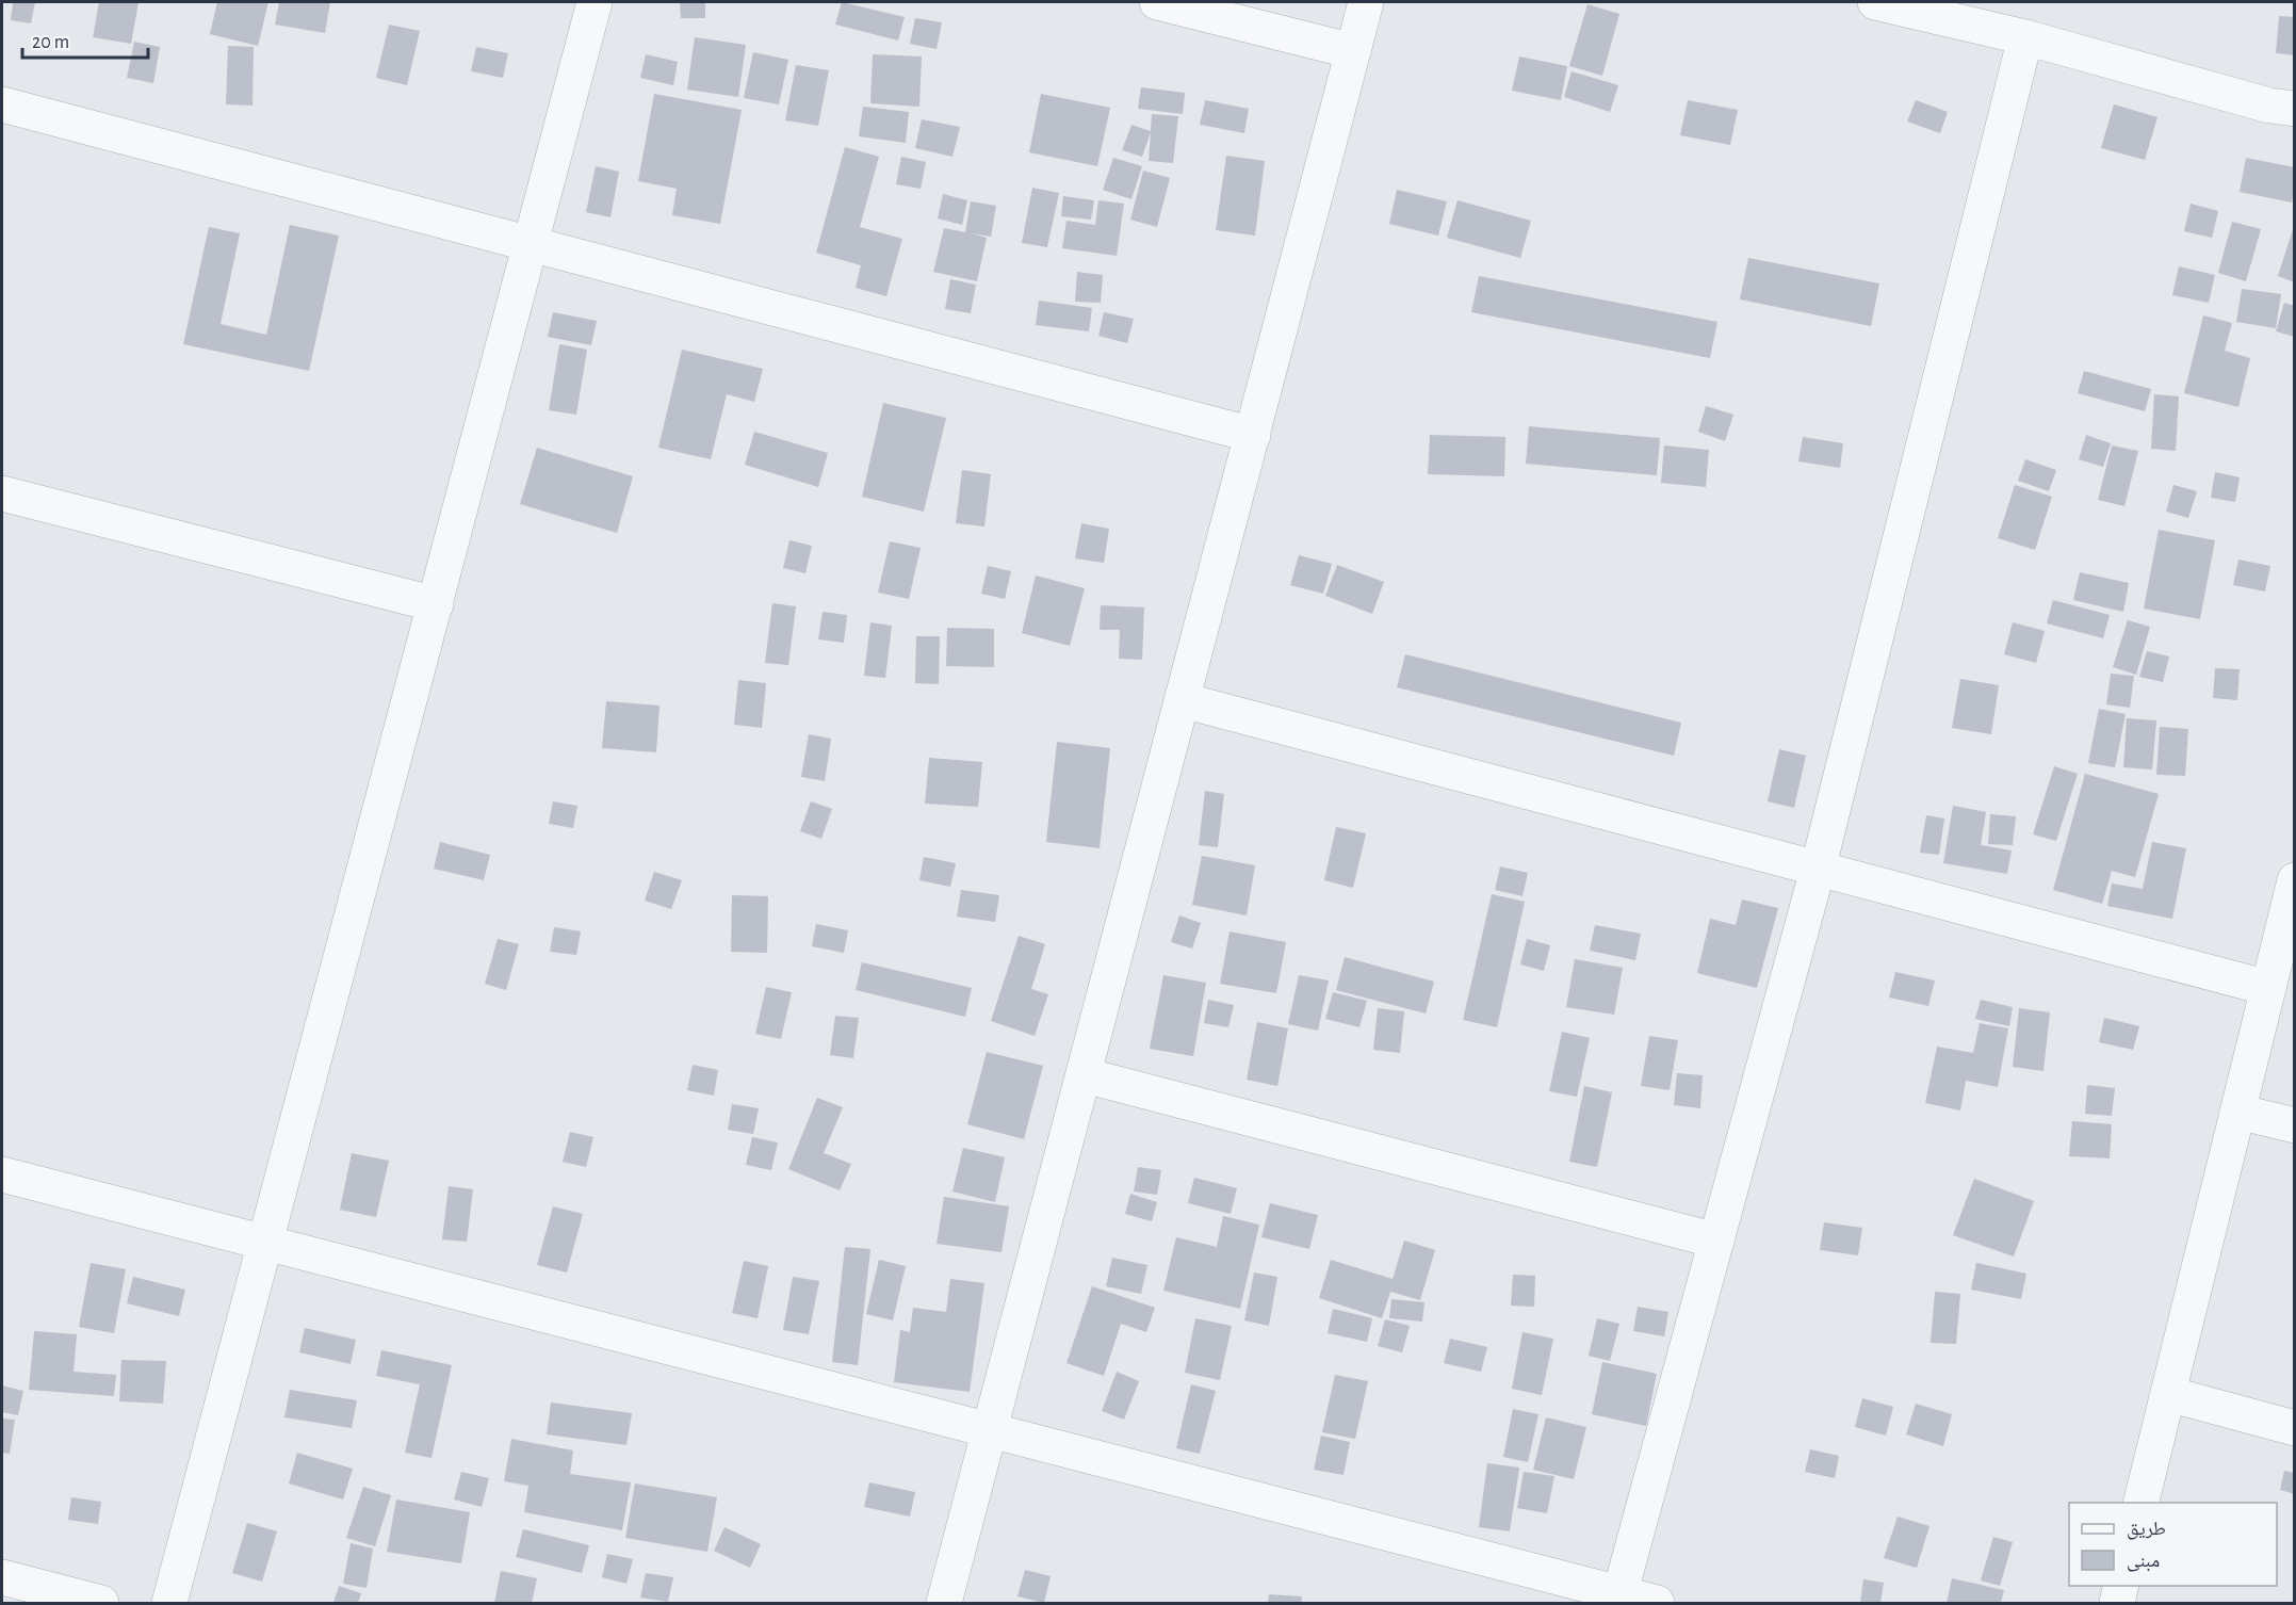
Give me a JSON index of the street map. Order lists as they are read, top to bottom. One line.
{"legend":["طريق","مبنى"],"scale_bar":"20 m"}
